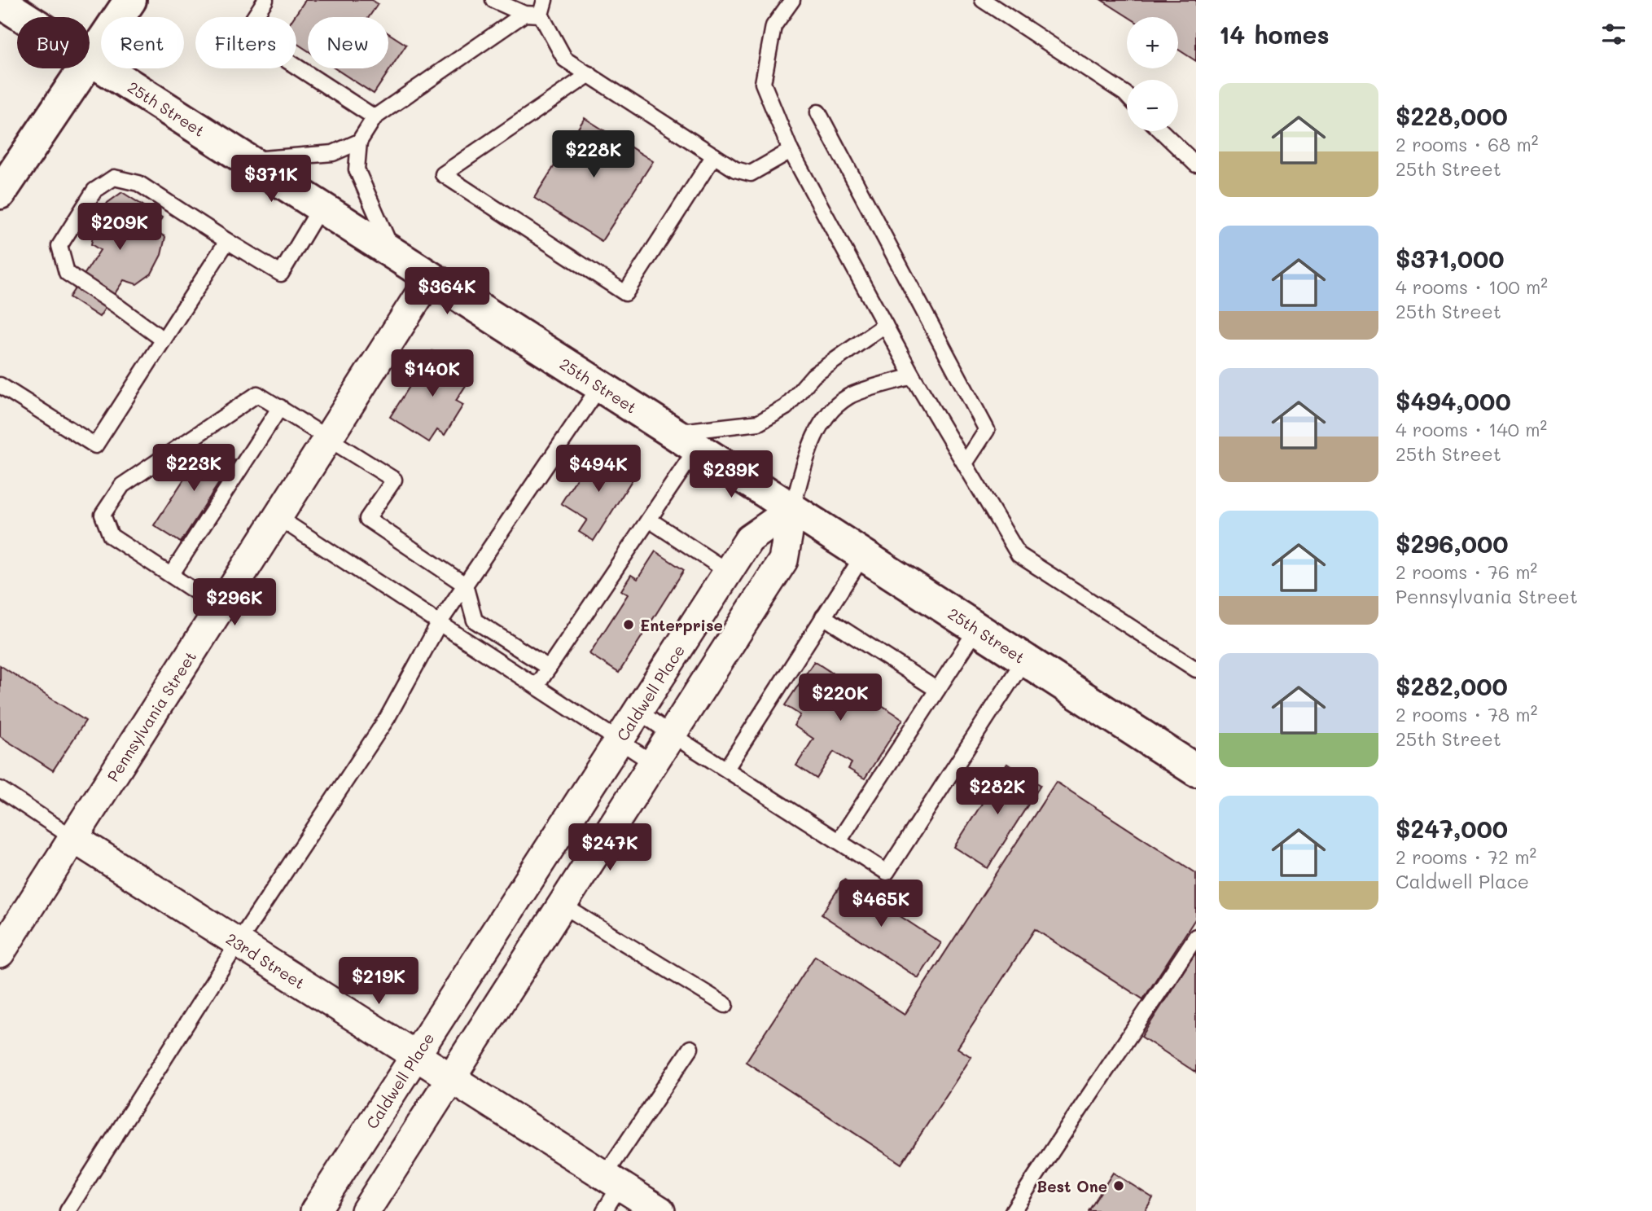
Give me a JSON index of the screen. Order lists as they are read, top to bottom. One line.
{"streets":{"main road":["25th Street"],"street":["Caldwell Place","Pennsylvania Street","23rd Street"]},"crossings":[["25th Street","Caldwell Place"],["25th Street","Pennsylvania Street"],["Caldwell Place","23rd Street"],["Pennsylvania Street","23rd Street"]],"places":["Enterprise","Best One"],"page":{"heading":"14 homes","map_buttons":["+","−"],"chip":["Buy","Rent","Filters","New"],"list":[{"name":"$228,000","note":"2 rooms · 68 m² · 25th Street"},{"name":"$371,000","note":"4 rooms · 100 m² · 25th Street"},{"name":"$494,000","note":"4 rooms · 140 m² · 25th Street"},{"name":"$296,000","note":"2 rooms · 76 m² · Pennsylvania Street"},{"name":"$282,000","note":"2 rooms · 78 m² · 25th Street"},{"name":"$247,000","note":"2 rooms · 72 m² · Caldwell Place"}],"price":["$228K","$371K","$209K","$364K","$140K","$223K","$494K","$239K","$296K","$220K","$282K","$247K","$465K","$219K"]}}
